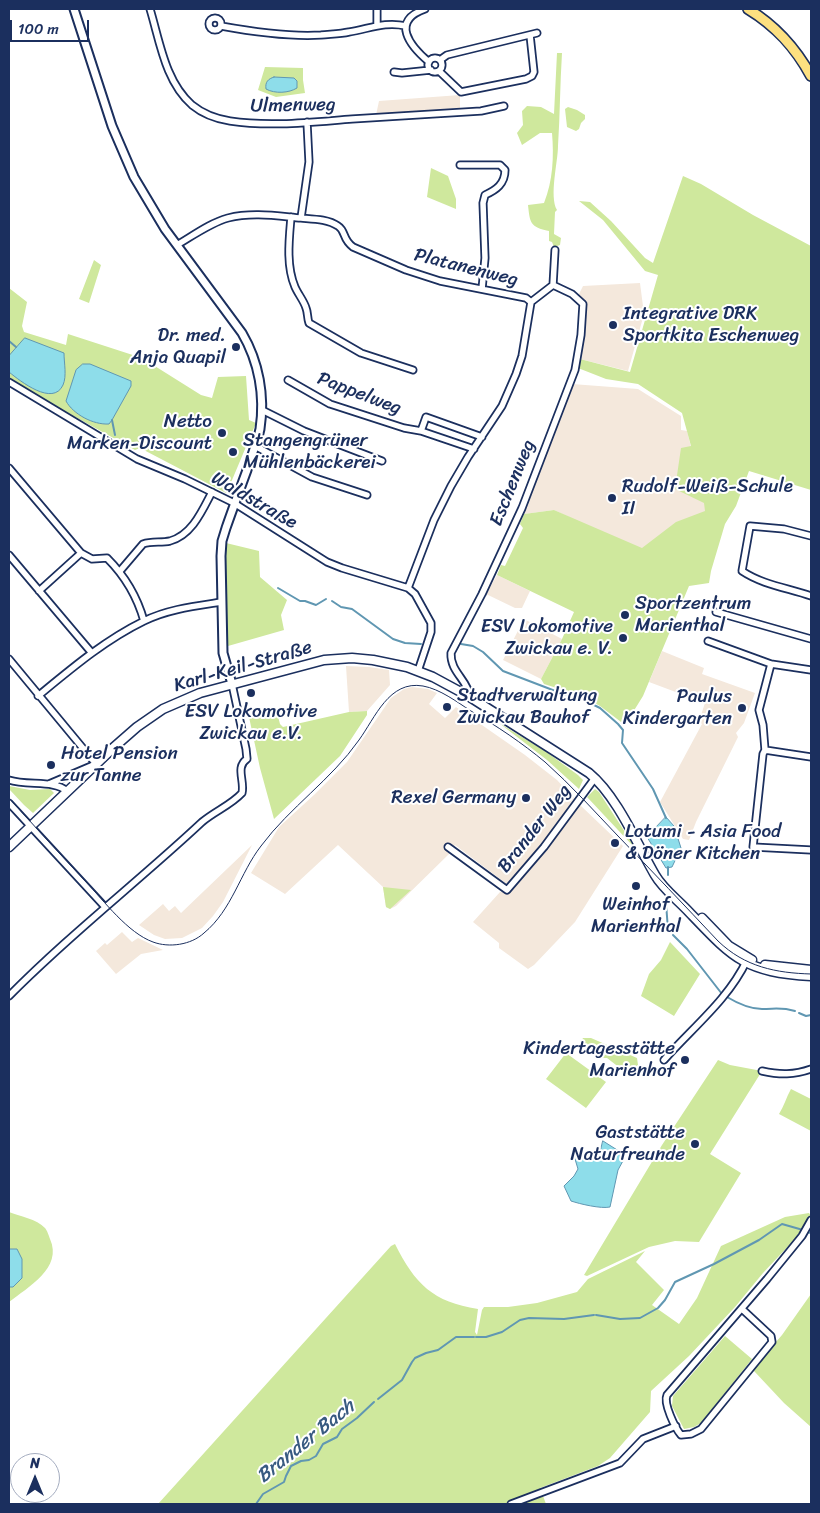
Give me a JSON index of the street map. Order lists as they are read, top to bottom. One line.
{"streets":{"main road":["Karl-Keil-Straße"],"street":["Ulmenweg","Platanenweg","Pappelweg","Eschenweg","Waldstraße","Brander Weg"]},"crossings":[["Eschenweg","Karl-Keil-Straße"],["Karl-Keil-Straße","Brander Weg"]],"water":["Brander Bach"],"places":["Integrative DRK Sportkita Eschenweg","Dr. med. Anja Quapil","Netto Marken-Discount","Stangengrüner Mühlenbäckerei","Rudolf-Weiß-Schule II","Sportzentrum Marienthal","ESV Lokomotive Zwickau e. V.","ESV Lokomotive Zwickau e.V.","Stadtverwaltung Zwickau Bauhof","Paulus Kindergarten","Hotel Pension zur Tanne","Rexel Germany","Lotumi - Asia Food & Döner Kitchen","Weinhof Marienthal","Kindertagesstätte Marienhof","Gaststätte Naturfreunde"],"scale_bar":"100 m","north":"top"}
